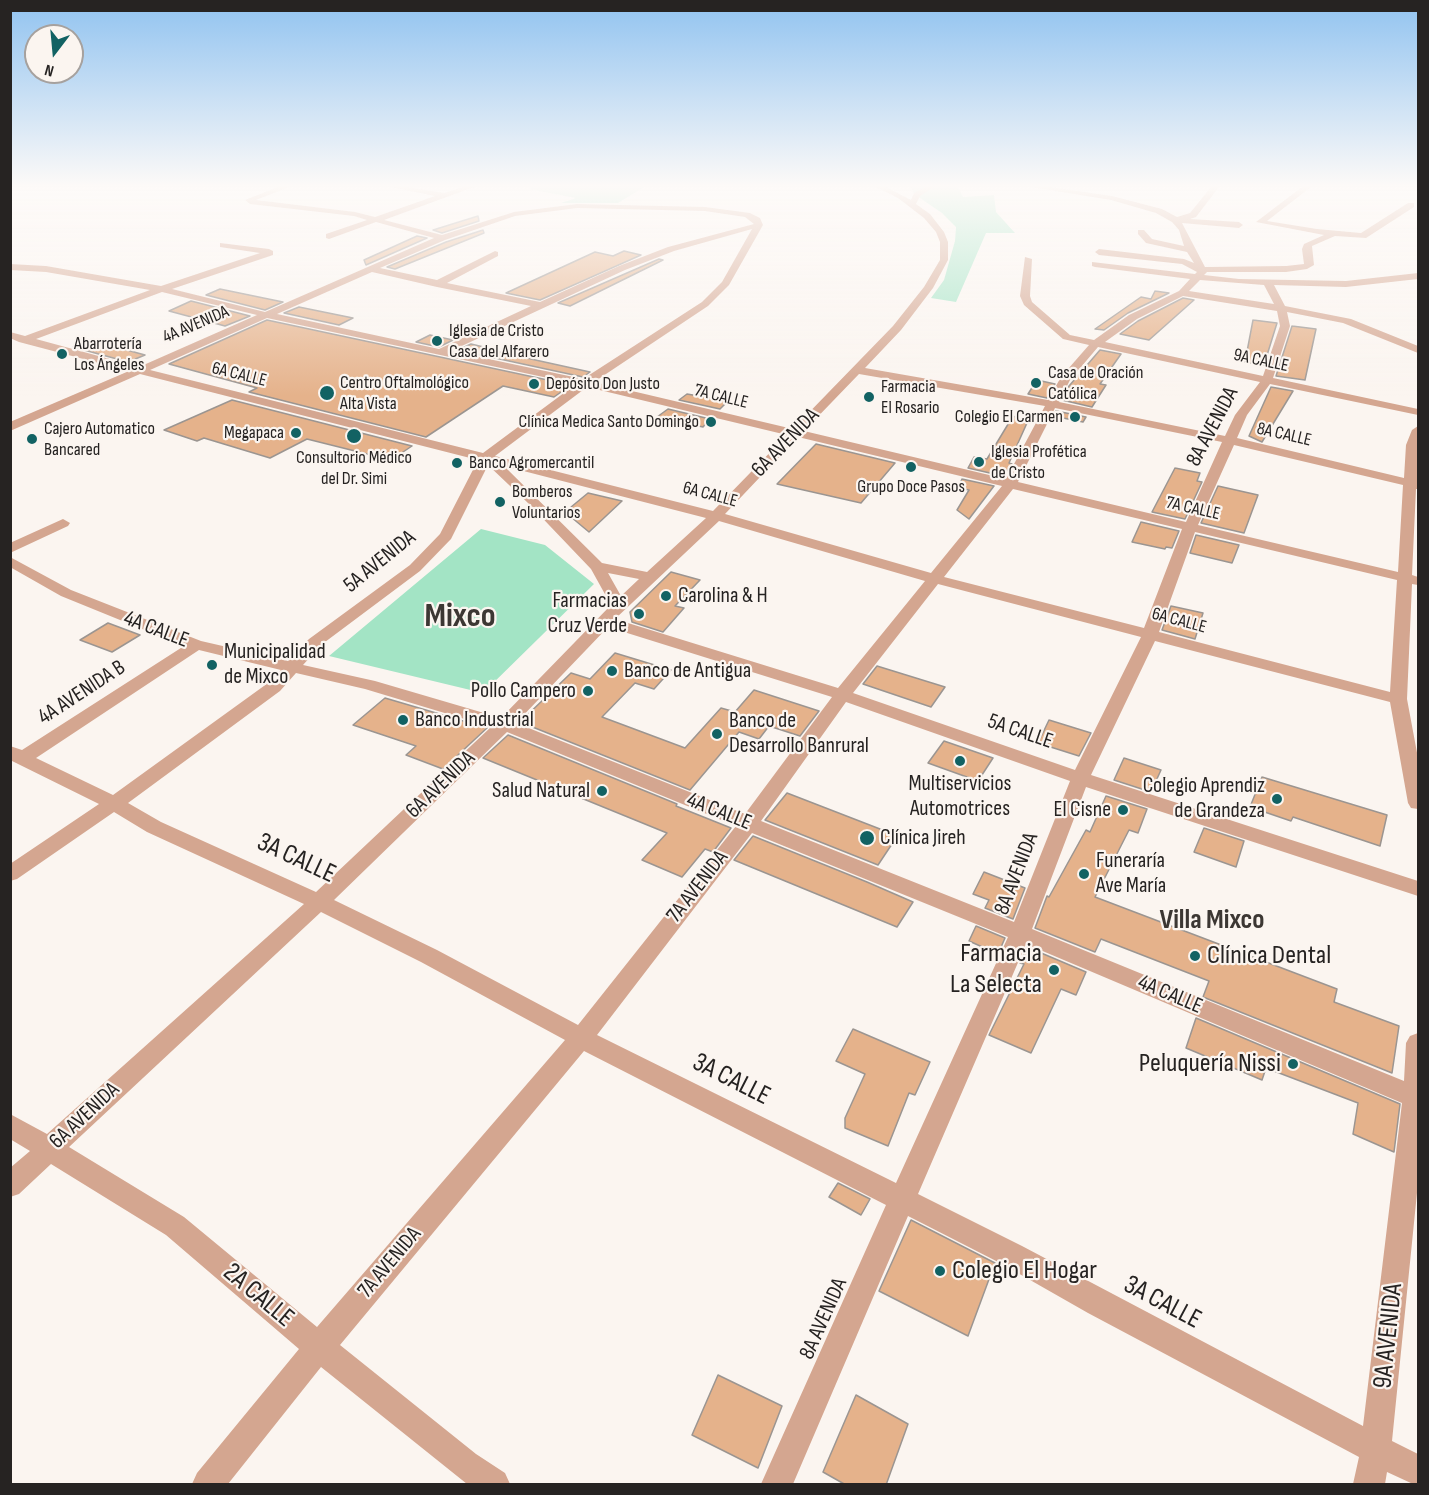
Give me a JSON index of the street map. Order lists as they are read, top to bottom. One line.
{"streets":{"street":["4A AVENIDA","9A CALLE","6A CALLE","7A CALLE","8A AVENIDA","8A CALLE","6A AVENIDA","5A AVENIDA","4A CALLE","4A AVENIDA B","5A CALLE","3A CALLE","7A AVENIDA","2A CALLE","9A AVENIDA"]},"crossings":[["4A AVENIDA","6A CALLE"],["4A AVENIDA","7A CALLE"],["9A CALLE","8A AVENIDA"],["9A CALLE","7A AVENIDA"],["6A CALLE","8A AVENIDA"],["6A CALLE","6A AVENIDA"],["6A CALLE","5A AVENIDA"],["6A CALLE","7A AVENIDA"],["7A CALLE","8A AVENIDA"],["7A CALLE","6A AVENIDA"],["7A CALLE","5A AVENIDA"],["7A CALLE","7A AVENIDA"],["8A AVENIDA","8A CALLE"],["8A AVENIDA","4A CALLE"],["8A AVENIDA","5A CALLE"],["8A AVENIDA","3A CALLE"],["8A CALLE","6A AVENIDA"],["8A CALLE","7A AVENIDA"],["6A AVENIDA","4A CALLE"],["6A AVENIDA","5A CALLE"],["6A AVENIDA","3A CALLE"],["6A AVENIDA","2A CALLE"],["5A AVENIDA","4A CALLE"],["5A AVENIDA","3A CALLE"],["4A CALLE","4A AVENIDA B"],["4A CALLE","7A AVENIDA"],["4A CALLE","9A AVENIDA"],["4A AVENIDA B","3A CALLE"],["5A CALLE","7A AVENIDA"],["3A CALLE","7A AVENIDA"],["3A CALLE","9A AVENIDA"],["7A AVENIDA","2A CALLE"]],"districts":["Mixco","Villa Mixco"],"places":["Iglesia de Cristo Casa del Alfarero","Abarrotería Los Ángeles","Casa de Oración Católica","Depósito Don Justo","Centro Oftalmológico Alta Vista","Farmacia El Rosario","Colegio El Carmen","Clínica Medica Santo Domingo","Megapaca","Consultorio Médico del Dr. Simi","Cajero Automatico Bancared","Iglesia Profética de Cristo","Banco Agromercantil","Grupo Doce Pasos","Bomberos Voluntarios","Carolina & H","Farmacias Cruz Verde","Municipalidad de Mixco","Banco de Antigua","Pollo Campero","Banco Industrial","Banco de Desarrollo Banrural","Multiservicios Automotrices","Salud Natural","Colegio Aprendiz de Grandeza","El Cisne","Clínica Jireh","Funeraría Ave María","Clínica Dental","Farmacia La Selecta","Peluquería Nissi","Colegio El Hogar"],"north":"bottom"}
